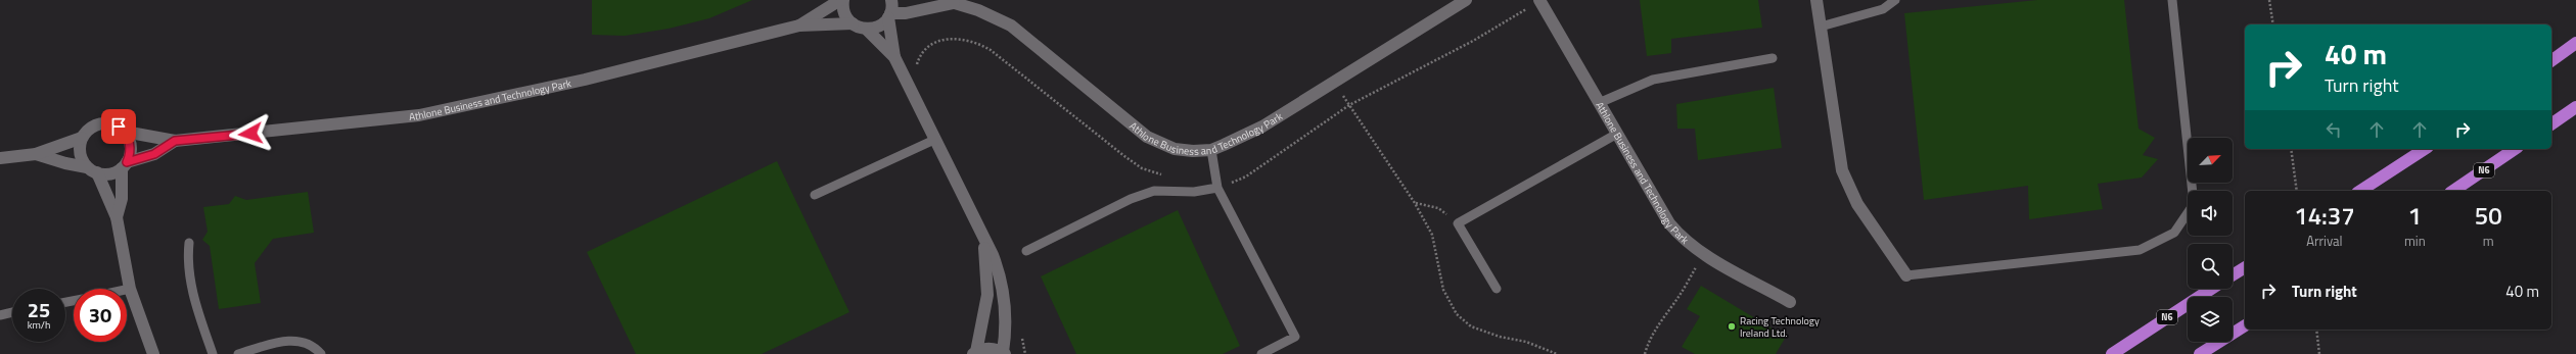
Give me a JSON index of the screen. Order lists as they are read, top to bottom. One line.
{"streets":{"highway":["N6"],"street":["Athlone Business and Technology Park"]},"places":["Racing Technology Ireland Ltd."],"north":"top right","page":{"turn":["40 m","Turn right"],"eta":["14:37","Arrival","1","min","50","m"],"list":[{"name":"Turn right","value":"40 m"}],"speed":"25 km/h","limit":"30"}}
